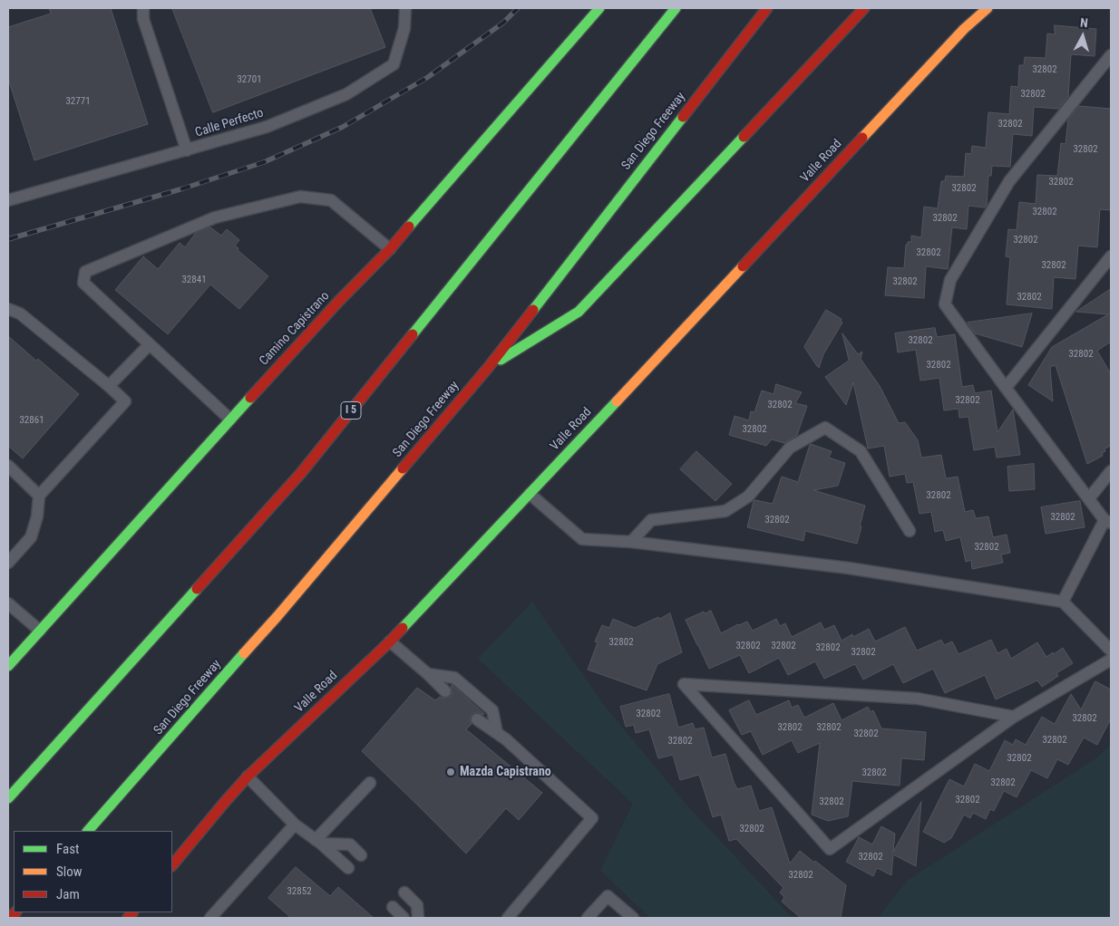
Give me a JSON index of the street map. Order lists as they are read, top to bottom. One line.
{"streets":{"main road":["San Diego Freeway","Valle Road","Camino Capistrano","I 5"],"lane":["Calle Perfecto"]},"places":["Mazda Capistrano"],"house_numbers":["32802","32701","32802","32771","32802","32802","32802","32802","32802","32802","32802","32802","32802","32841","32802","32802","32802","32802","32802","32802","32802","32861","32802","32802","32802","32802","32802","32802","32802","32802","32802","32802","32802","32802","32802","32802","32802","32802","32802","32802","32802","32802","32802","32802","32802","32802","32802","32852"],"legend":["Fast","Slow","Jam"],"north":"top"}
